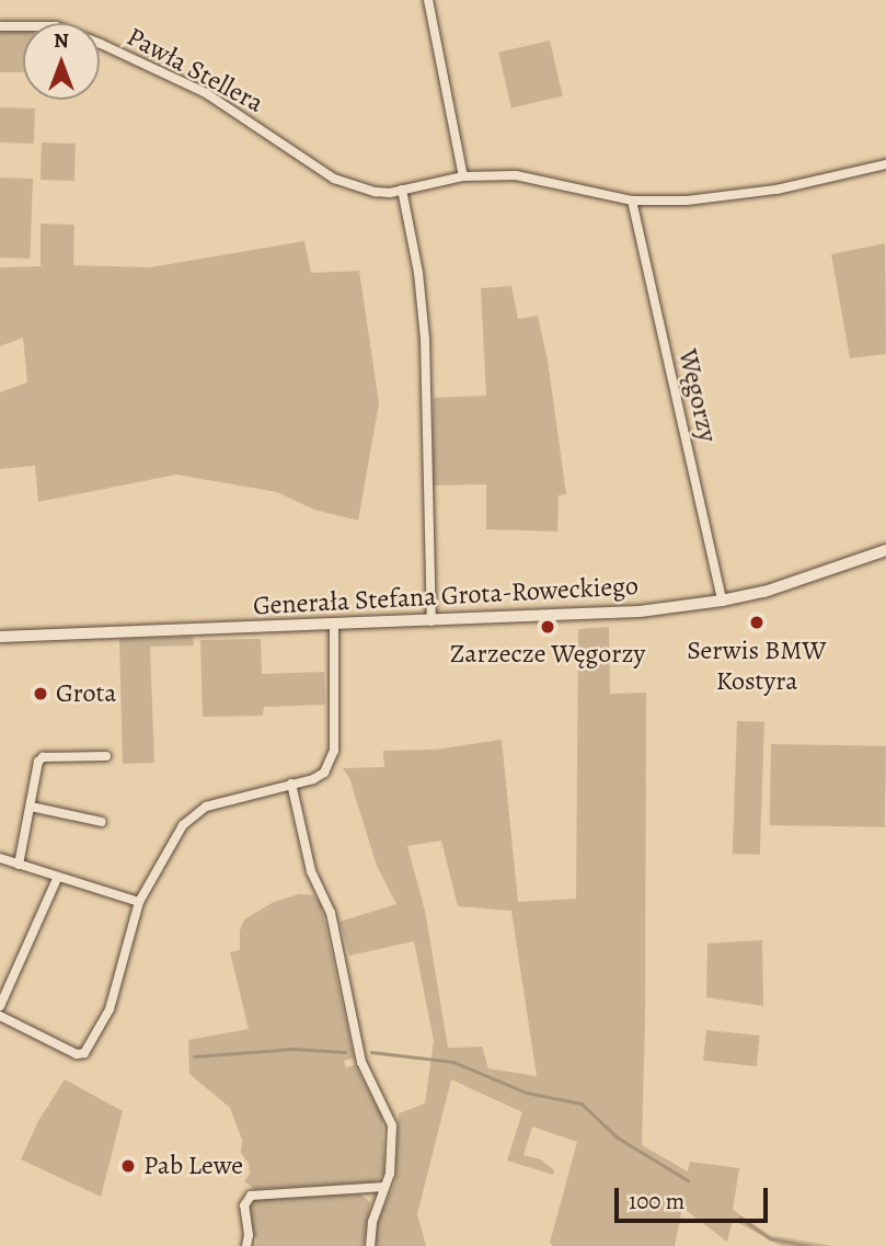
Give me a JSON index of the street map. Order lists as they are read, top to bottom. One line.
{"streets":{"street":["Pawła Stellera","Węgorzy","Generała Stefana Grota-Roweckiego"]},"crossings":[["Pawła Stellera","Węgorzy"],["Węgorzy","Generała Stefana Grota-Roweckiego"]],"places":["Serwis BMW Kostyra","Zarzecze Węgorzy","Grota","Pab Lewe"],"scale_bar":"100 m","north":"top"}
